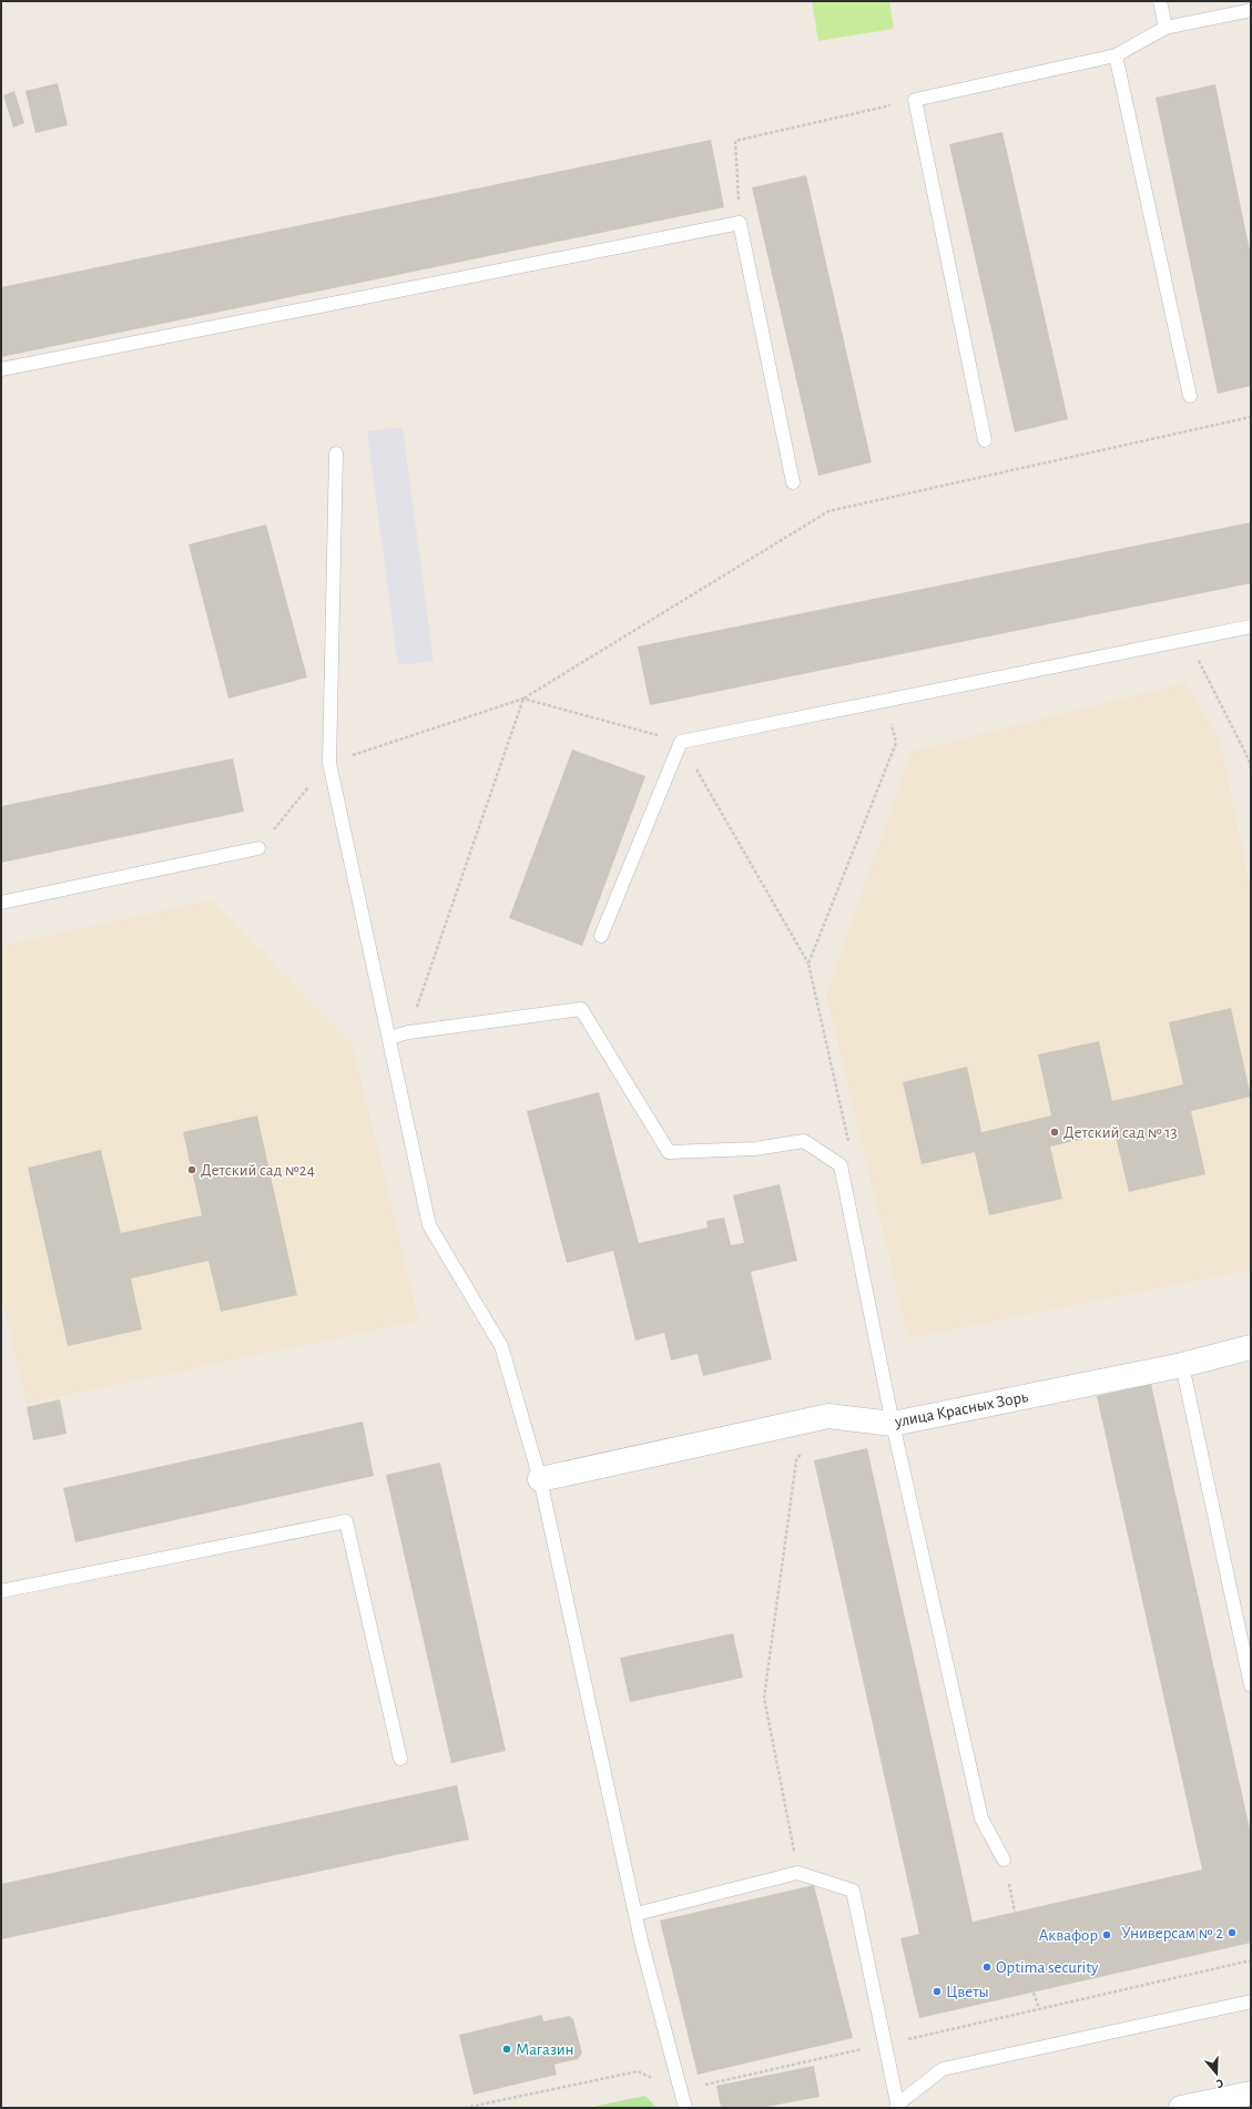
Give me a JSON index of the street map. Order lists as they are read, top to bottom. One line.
{"streets":{"street":["улица Красных Зорь"]},"places":["Детский сад № 13","Детский сад №24","Универсам № 2","Аквафор","Optima security","Цветы","Магазин"],"north":"bottom"}
